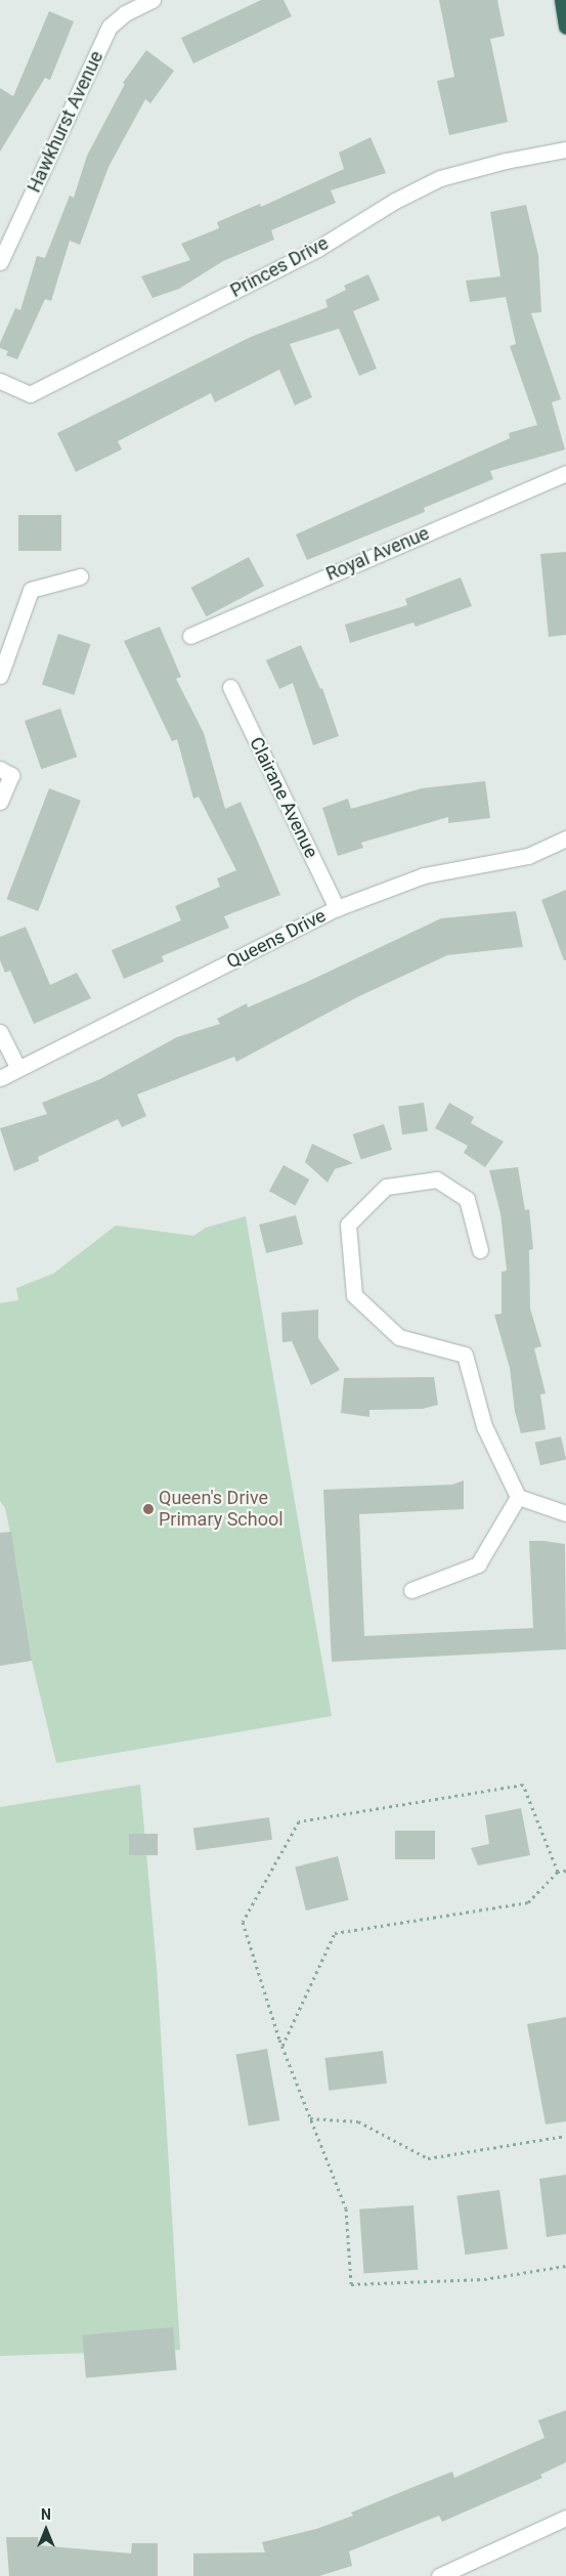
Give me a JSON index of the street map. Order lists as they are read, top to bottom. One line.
{"streets":{"street":["Hawkhurst Avenue","Princes Drive","Royal Avenue","Clairane Avenue","Queens Drive"]},"crossings":[["Clairane Avenue","Queens Drive"]],"places":["Queen's Drive Primary School"],"north":"top"}
